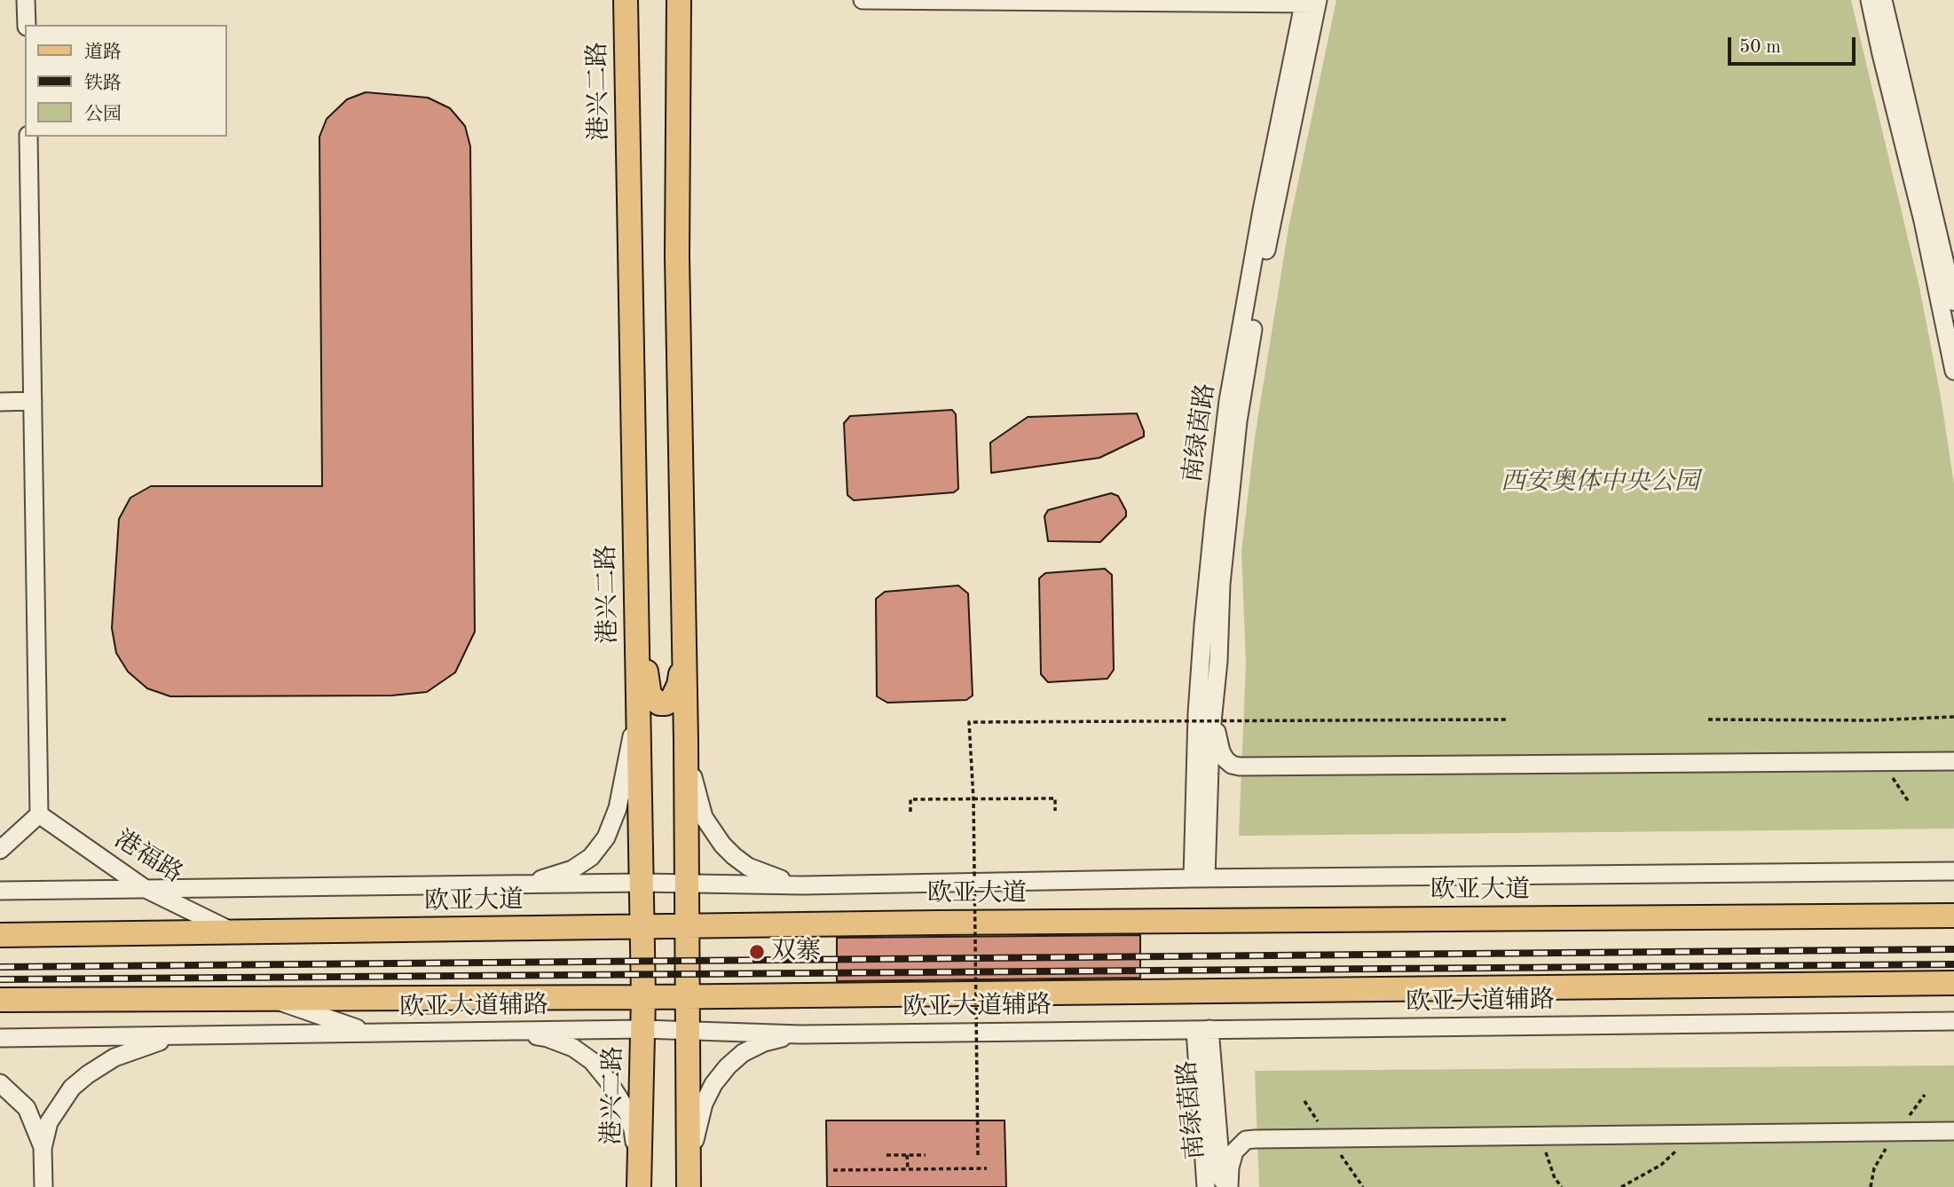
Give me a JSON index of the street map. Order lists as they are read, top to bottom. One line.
{"streets":{"main road":["港兴二路","欧亚大道"],"street":["南绿茵路","港福路","欧亚大道辅路"]},"crossings":[["港兴二路","欧亚大道"],["港兴二路","欧亚大道辅路"],["南绿茵路","欧亚大道辅路"],["港福路","欧亚大道"]],"parks":["西安奥体中央公园"],"places":["双寨"],"legend":["道路","铁路","公园"],"scale_bar":"50 m"}
